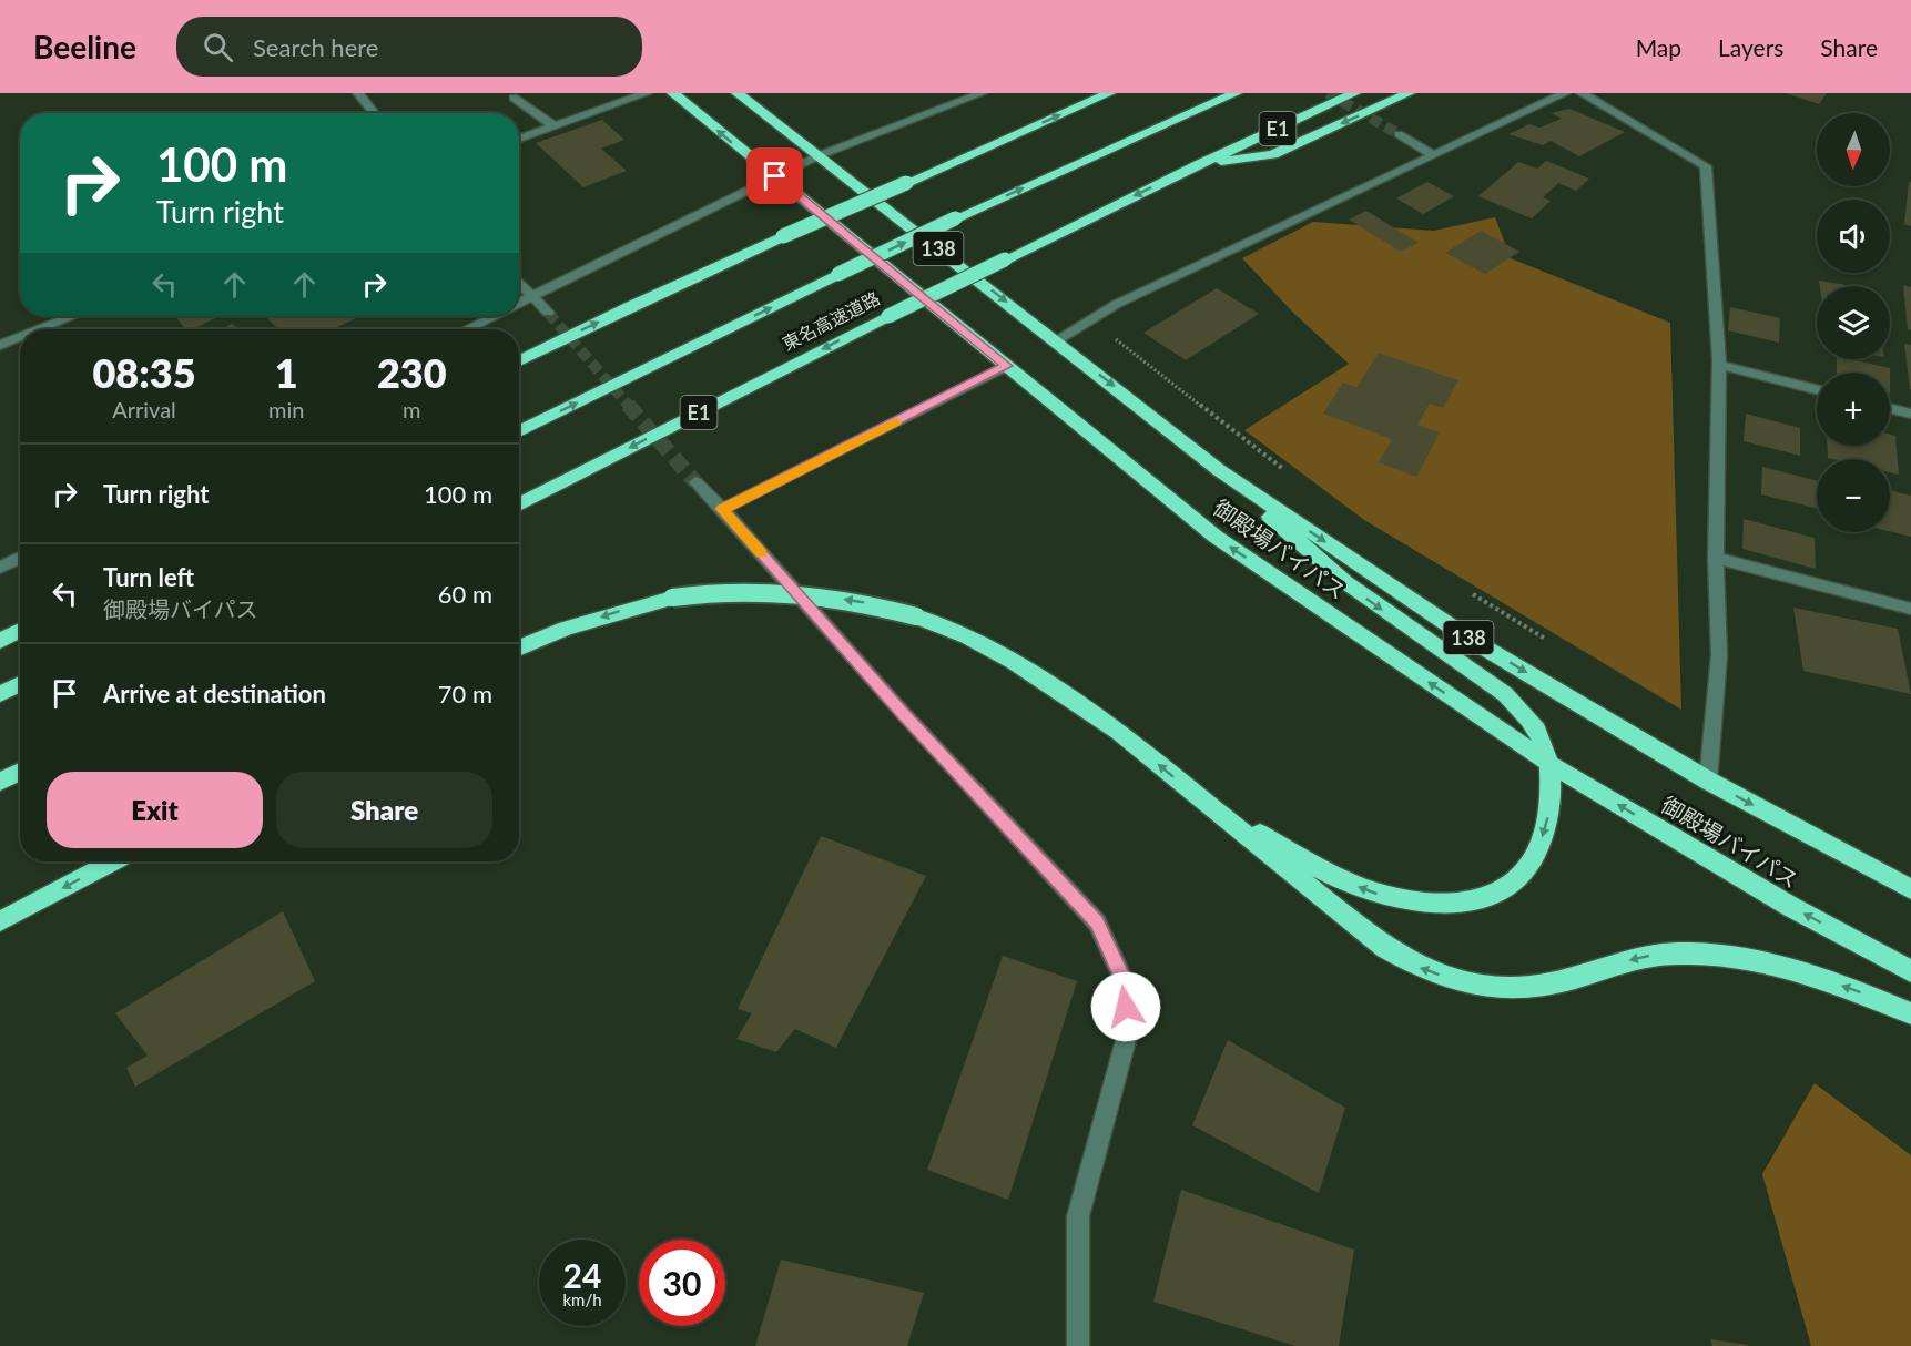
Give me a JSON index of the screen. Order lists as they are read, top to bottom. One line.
{"streets":{"highway":["E1","138","東名高速道路","御殿場バイパス"]},"north":"bottom","page":{"header":"Beeline","search":"Search here","nav":["Map","Layers","Share"],"map_buttons":["+","−"],"turn":["100 m","Turn right"],"eta":["08:35","Arrival","1","min","230","m"],"list":[{"name":"Turn right","value":"100 m"},{"name":"Turn left","note":"御殿場バイパス","value":"60 m"},{"name":"Arrive at destination","value":"70 m"}],"buttons":["Exit","Share"],"speed":"24 km/h","limit":"30"}}
